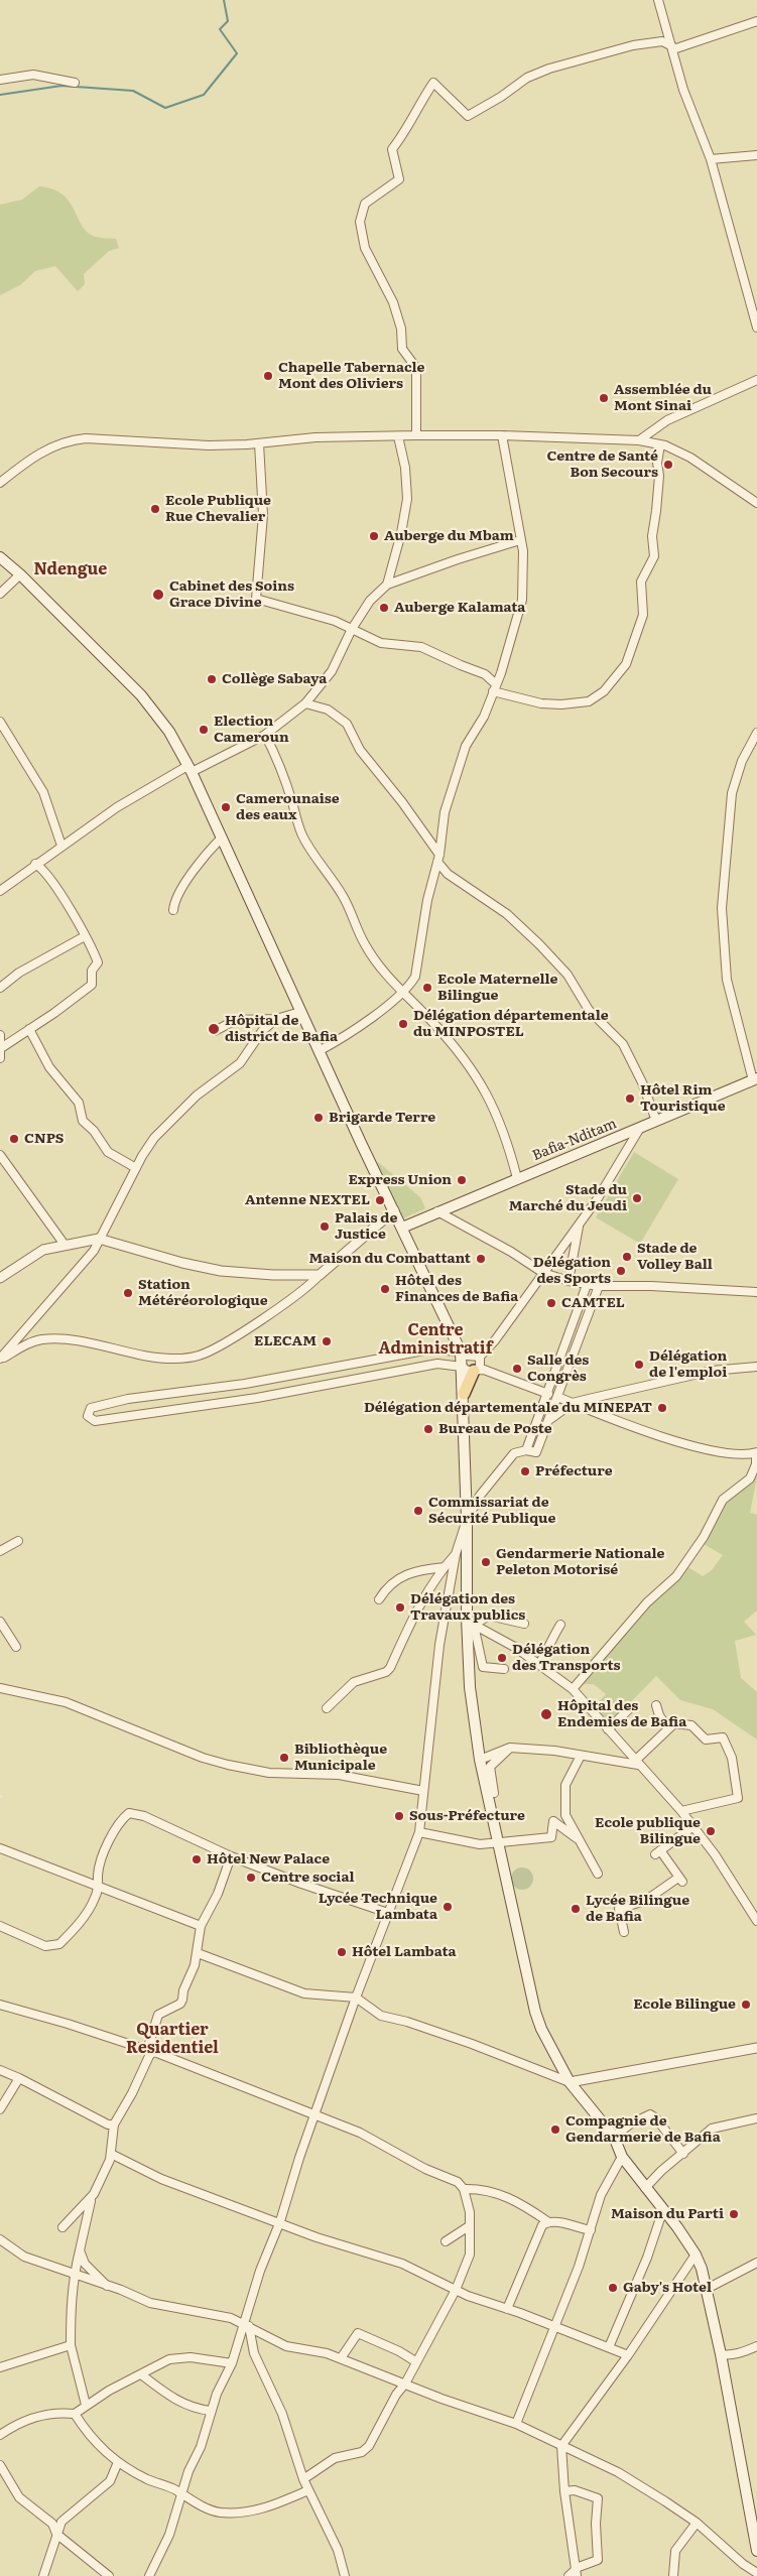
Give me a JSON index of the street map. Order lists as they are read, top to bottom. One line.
{"streets":{"main road":["Bafia-Nditam"]},"districts":["Ndengue","Centre Administratif","Quartier Residentiel"],"places":["Chapelle Tabernacle Mont des Oliviers","Assemblée du Mont Sinai","Centre de Santé Bon Secours","Ecole Publique Rue Chevalier","Auberge du Mbam","Cabinet des Soins Grace Divine","Auberge Kalamata","Collège Sabaya","Election Cameroun","Camerounaise des eaux","Ecole Maternelle Bilingue","Délégation départementale du MINPOSTEL","Hôpital de district de Bafia","Hôtel Rim Touristique","Brigarde Terre","CNPS","Express Union","Stade du Marché du Jeudi","Antenne NEXTEL","Palais de Justice","Stade de Volley Ball","Maison du Combattant","Délégation des Sports","Hôtel des Finances de Bafia","Station Météréorologique","CAMTEL","ELECAM","Délégation de l'emploi","Salle des Congrès","Délégation départementale du MINEPAT","Bureau de Poste","Préfecture","Commissariat de Sécurité Publique","Gendarmerie Nationale Peleton Motorisé","Délégation des Travaux publics","Délégation des Transports","Hôpital des Endemies de Bafia","Bibliothèque Municipale","Sous-Préfecture","Ecole publique Bilingue","Hôtel New Palace","Centre social","Lycée Technique Lambata","Lycée Bilingue de Bafia","Hôtel Lambata","Ecole Bilingue","Compagnie de Gendarmerie de Bafia","Maison du Parti","Gaby's Hotel"]}
